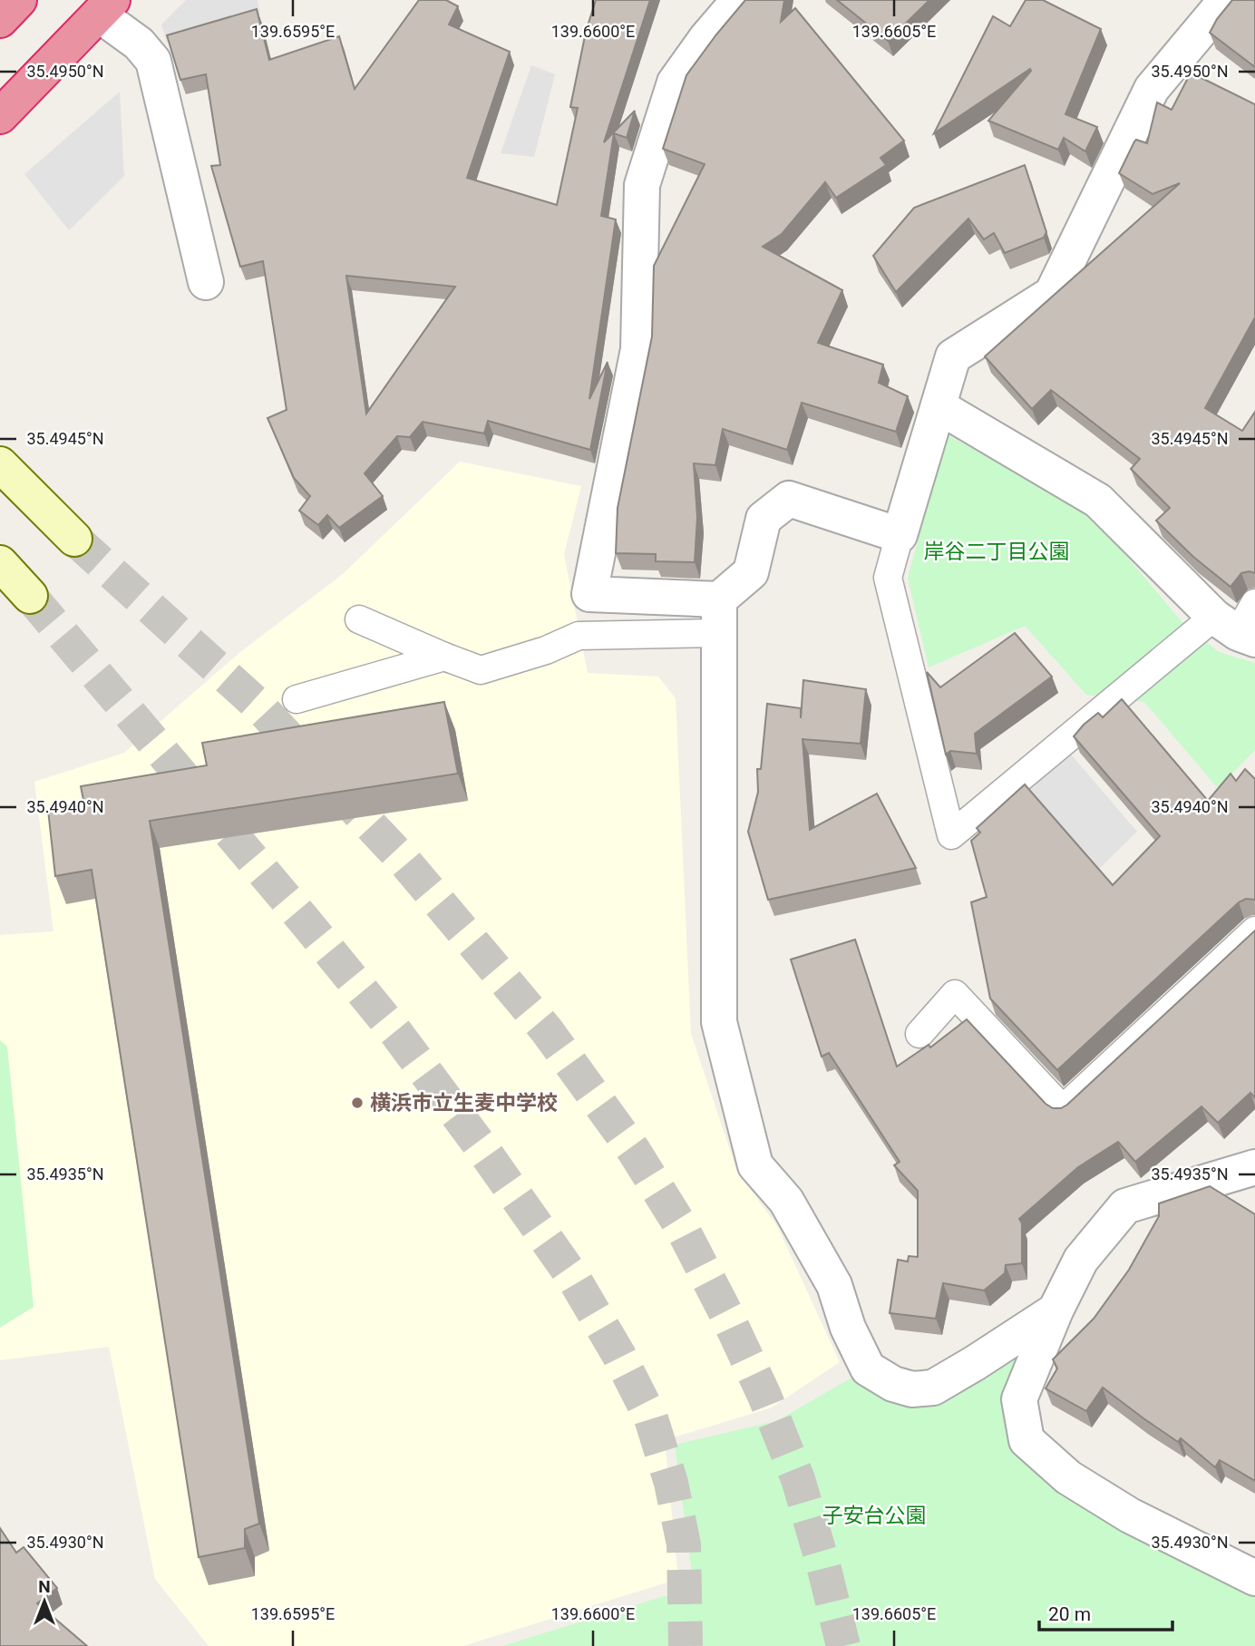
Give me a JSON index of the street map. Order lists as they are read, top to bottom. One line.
{"parks":["岸谷二丁目公園","子安台公園"],"places":["横浜市立生麦中学校"],"scale_bar":"20 m","north":"top","coordinates":["139.6595°E","139.6600°E","139.6605°E","35.4950°N","35.4945°N","35.4940°N","35.4935°N","35.4930°N"]}
